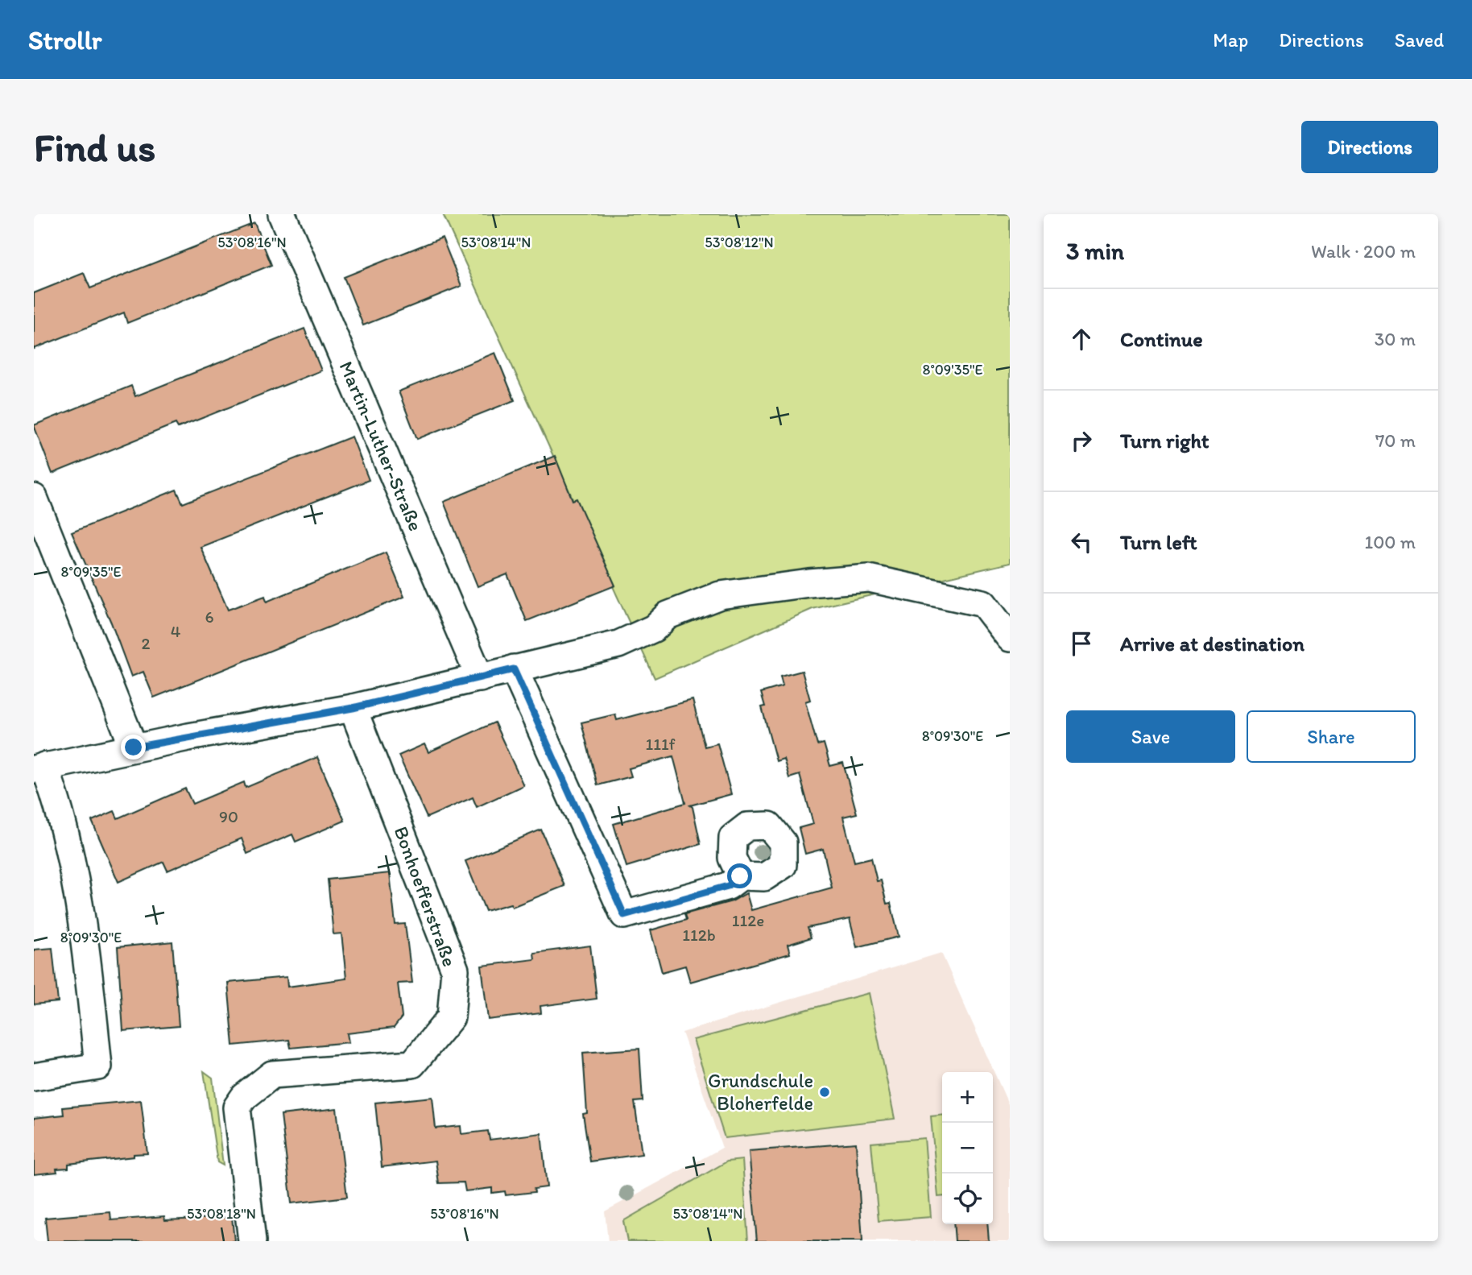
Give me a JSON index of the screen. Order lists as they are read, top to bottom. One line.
{"streets":{"street":["Martin-Luther-Straße","Bonhoefferstraße"]},"places":["Grundschule Bloherfelde"],"house_numbers":["6","4","2","111f","90","112e","112b"],"page":{"header":"Strollr","nav":["Map","Directions","Saved"],"buttons":["Directions",["Save","Share"]],"title":"Find us","heading":["3 min","Walk · 200 m"],"list":[["Continue","30 m"],["Turn right","70 m"],["Turn left","100 m"],"Arrive at destination"],"map_buttons":["+","−"]},"coordinates":["53°08'16\"N","53°08'14\"N","53°08'12\"N","8°09'35\"E","8°09'30\"E","53°08'18\"N"]}
